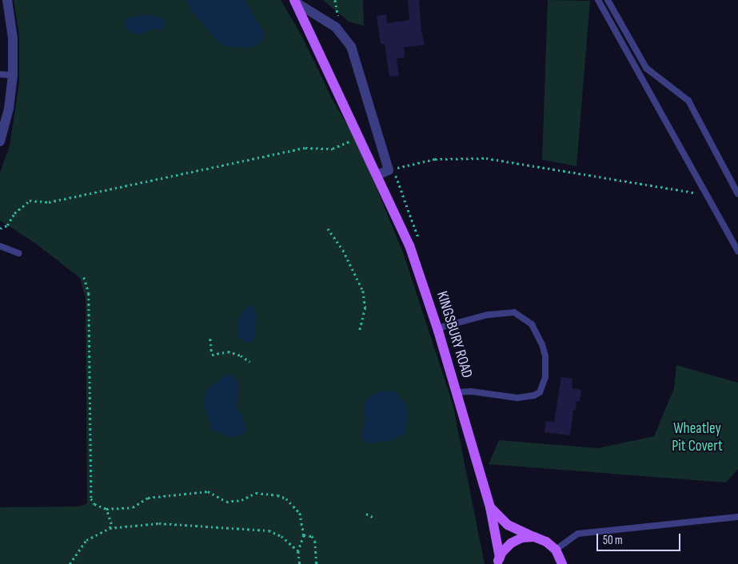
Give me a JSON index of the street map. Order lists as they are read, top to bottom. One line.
{"streets":{"main road":["KINGSBURY ROAD"]},"parks":["Wheatley Pit Covert"],"scale_bar":"50 m"}
